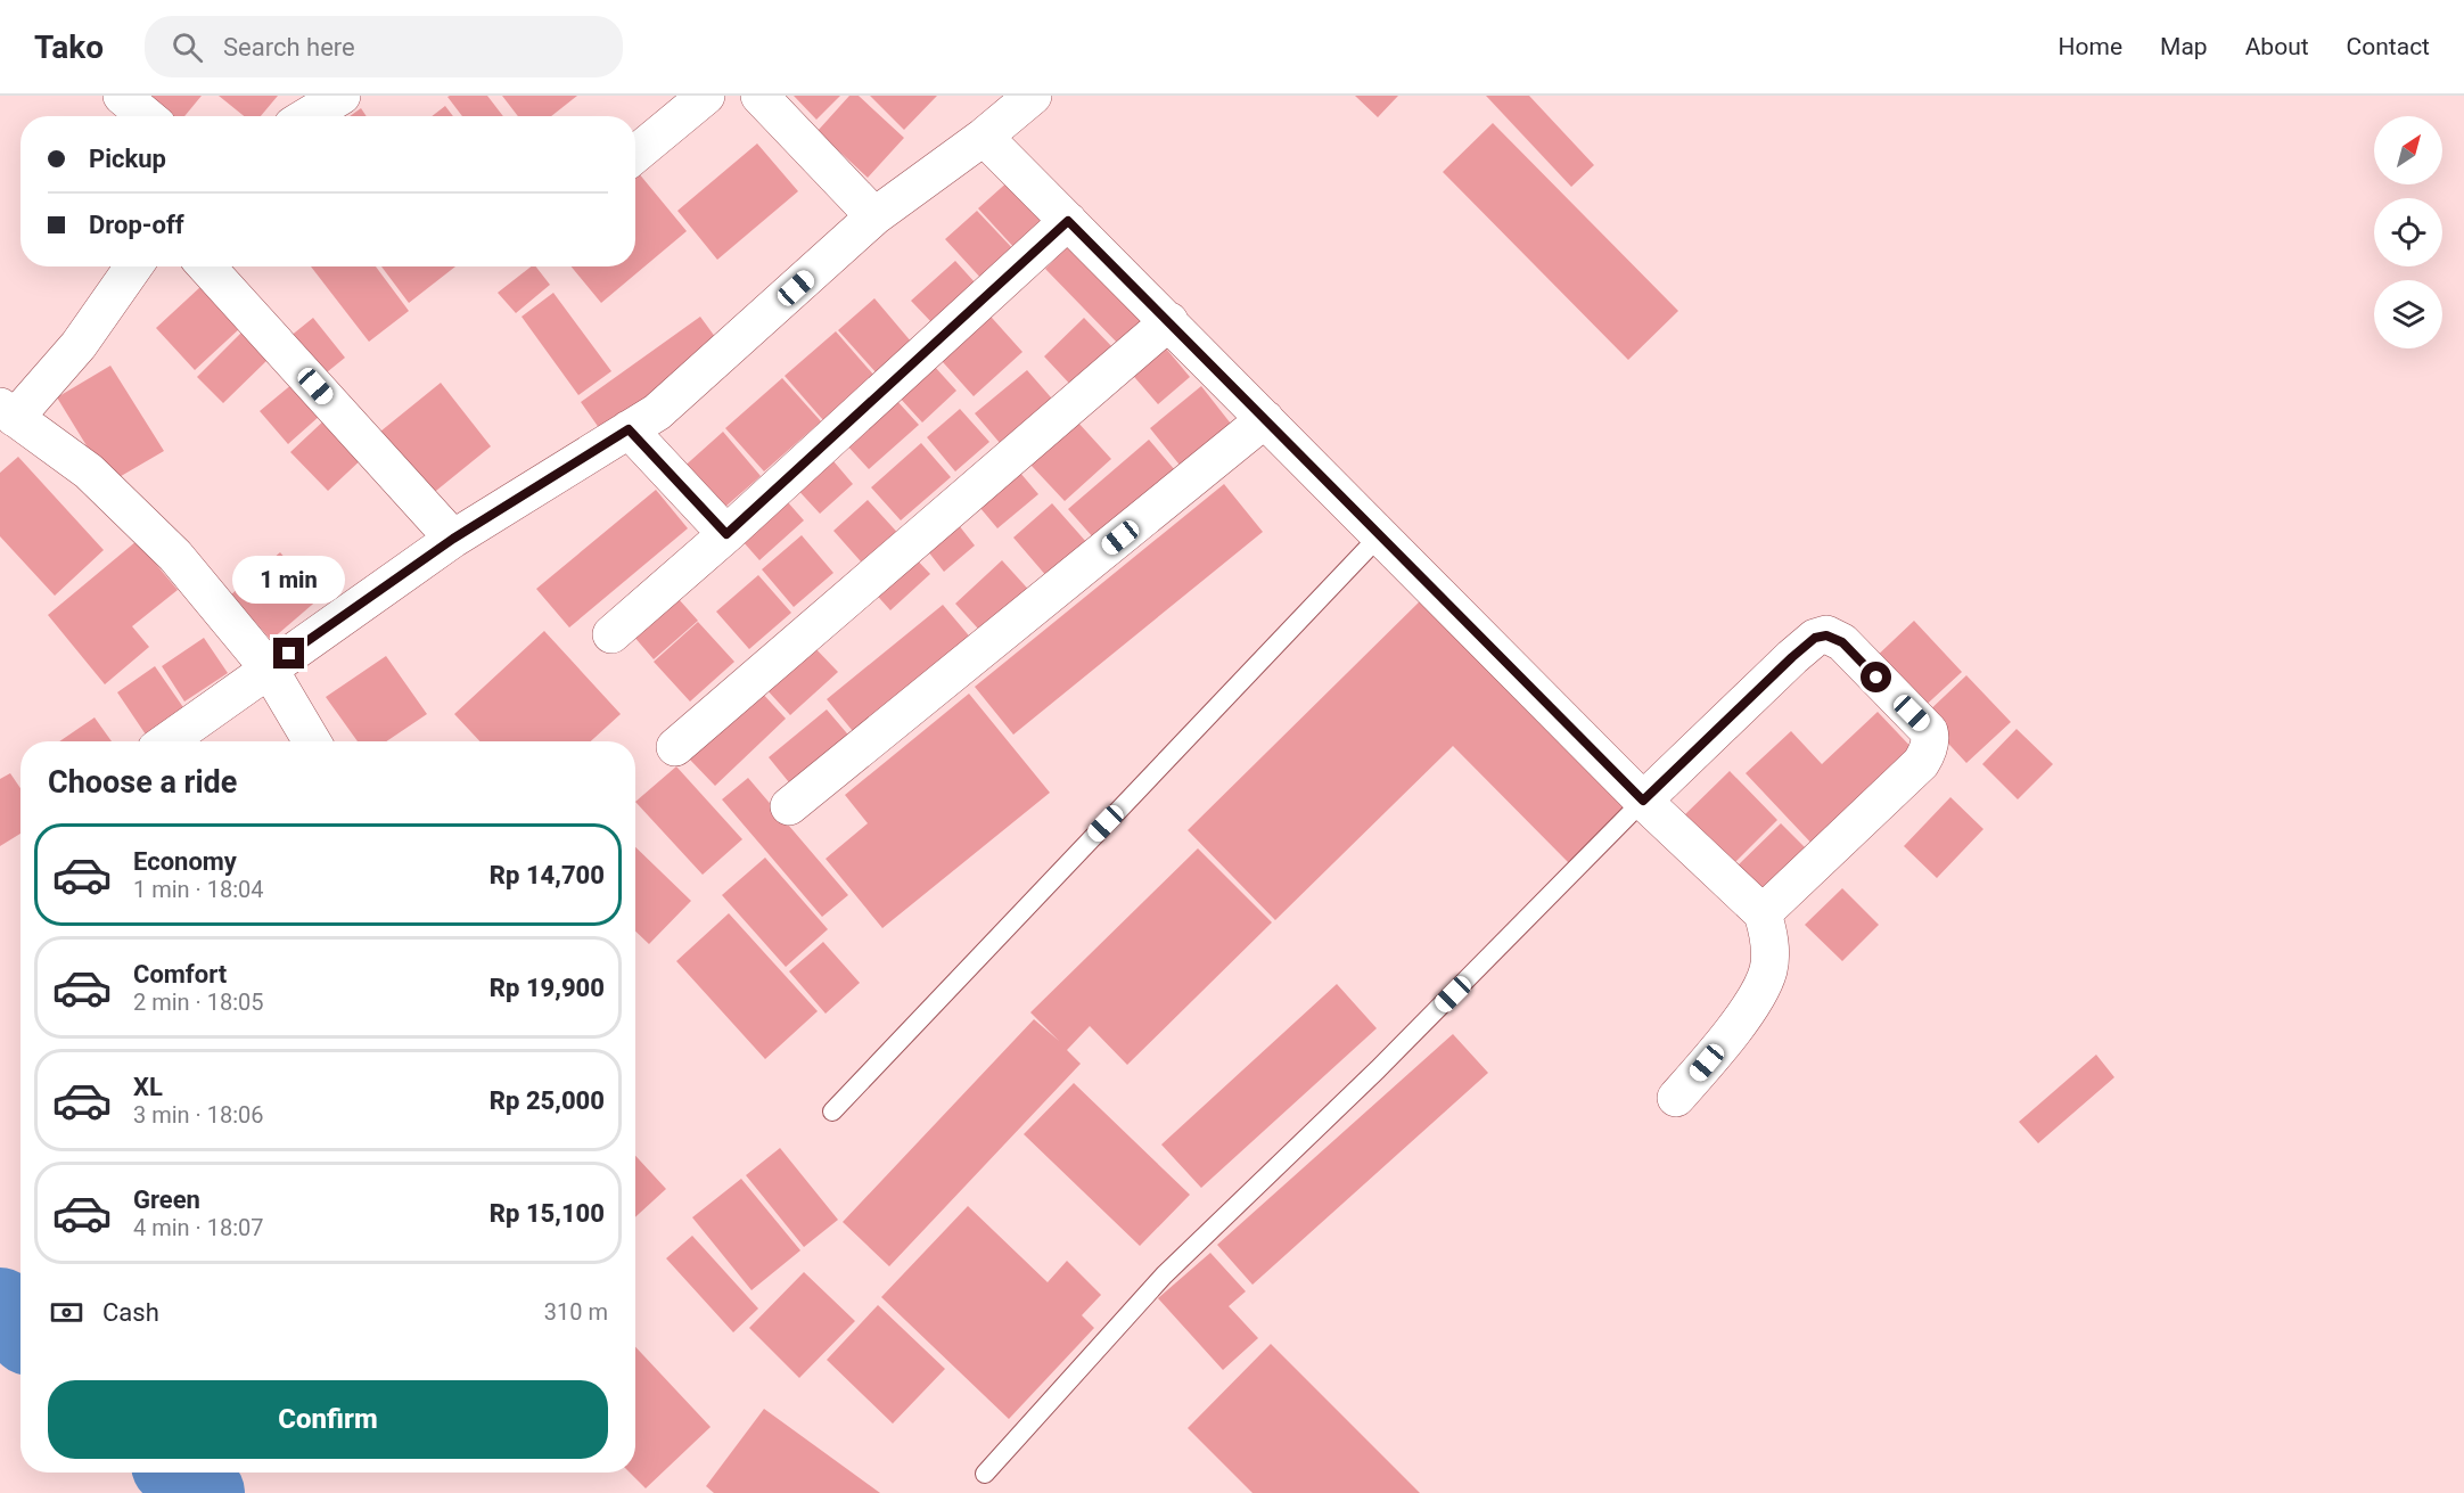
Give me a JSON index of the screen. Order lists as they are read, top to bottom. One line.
{"north":"top right","page":{"header":"Tako","search":"Search here","nav":["Home","Map","About","Contact"],"banner":["Pickup","Drop-off"],"bubble":"1 min","heading":"Choose a ride","list":[{"name":"Economy","note":"1 min · 18:04","value":"Rp 14,700"},{"name":"Comfort","note":"2 min · 18:05","value":"Rp 19,900"},{"name":"XL","note":"3 min · 18:06","value":"Rp 25,000"},{"name":"Green","note":"4 min · 18:07","value":"Rp 15,100"}],"pay":["Cash","310 m"],"buttons":"Confirm"}}
